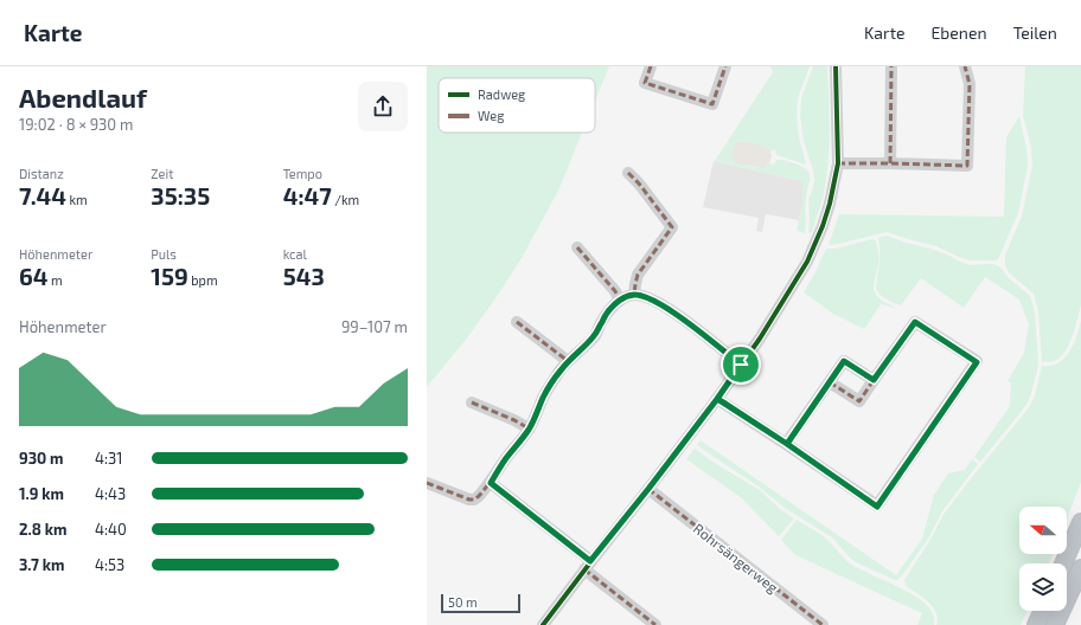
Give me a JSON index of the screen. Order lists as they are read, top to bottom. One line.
{"streets":{"street":["Rohrsängerweg"]},"legend":["Radweg","Weg"],"scale_bar":"50 m","north":"left","page":{"header":"Karte","nav":["Karte","Ebenen","Teilen"],"heading":["Abendlauf","19:02 · 8 × 930 m"],"stats":[["Distanz","7.44 km"],["Zeit","35:35"],["Tempo","4:47 /km"],["Höhenmeter","64 m"],["Puls","159 bpm"],["kcal","543"]],"chart":["Höhenmeter","99–107 m"],"list":[{"name":"930 m","note":"4:31"},{"name":"1.9 km","note":"4:43"},{"name":"2.8 km","note":"4:40"},{"name":"3.7 km","note":"4:53"}],"scale":"50 m"}}
